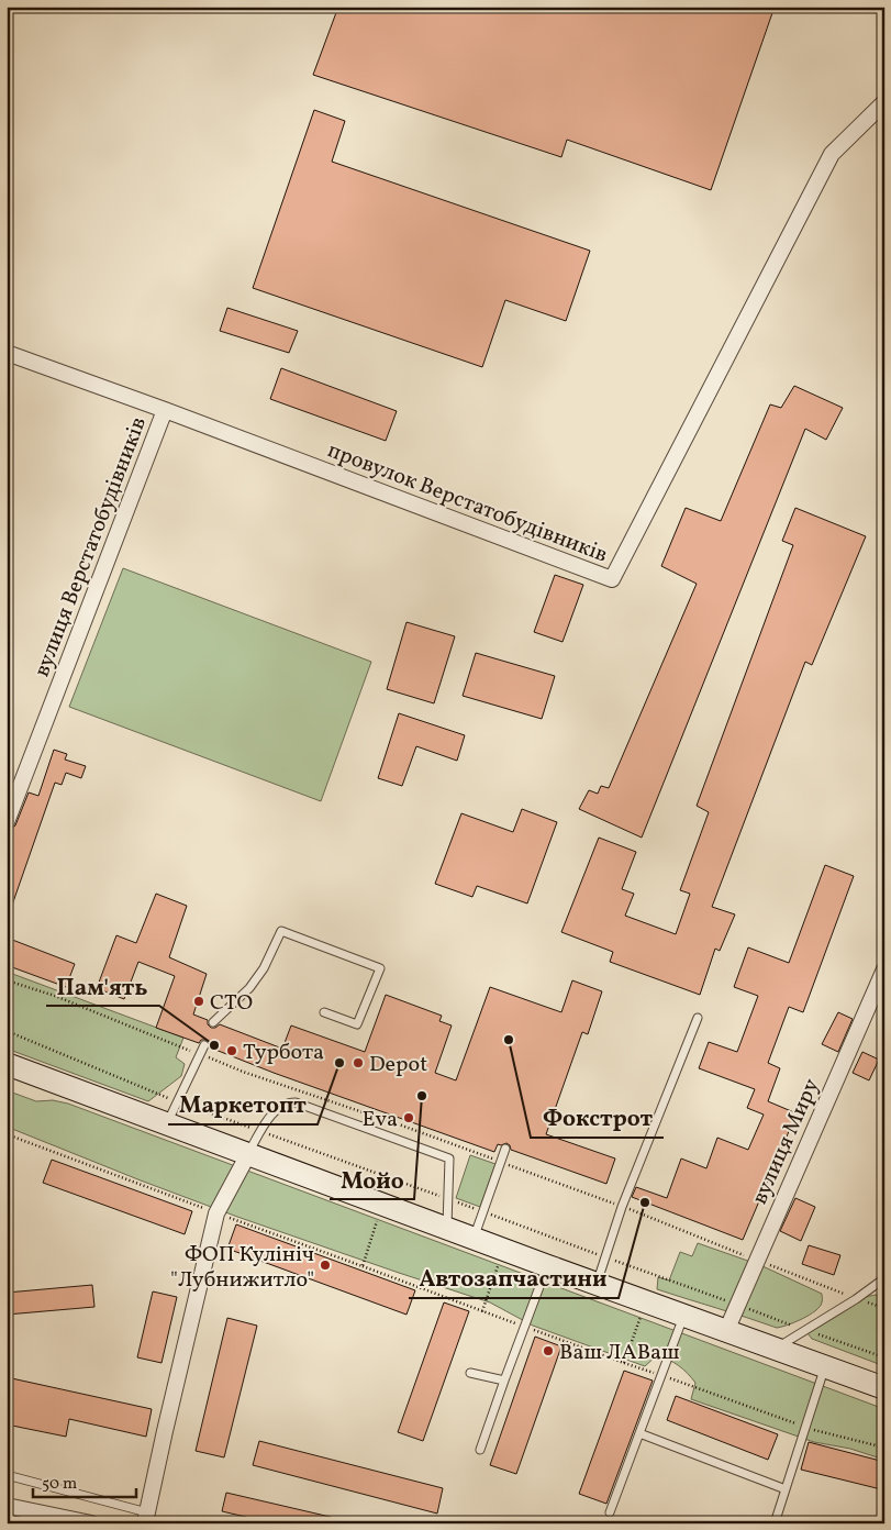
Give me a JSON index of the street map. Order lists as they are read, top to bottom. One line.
{"streets":{"street":["провулок Верстатобудівників","вулиця Верстатобудівників","вулиця Миру"]},"crossings":[["провулок Верстатобудівників","вулиця Верстатобудівників"]],"places":["СТО","Фокстрот","Пам'ять","Турбота","Маркетопт","Depot","Мойо","Eva","Автозапчастини","ФОП Кулініч \"Лубнижитло\"","Ваш ЛАВаш"],"scale_bar":"50 m"}
